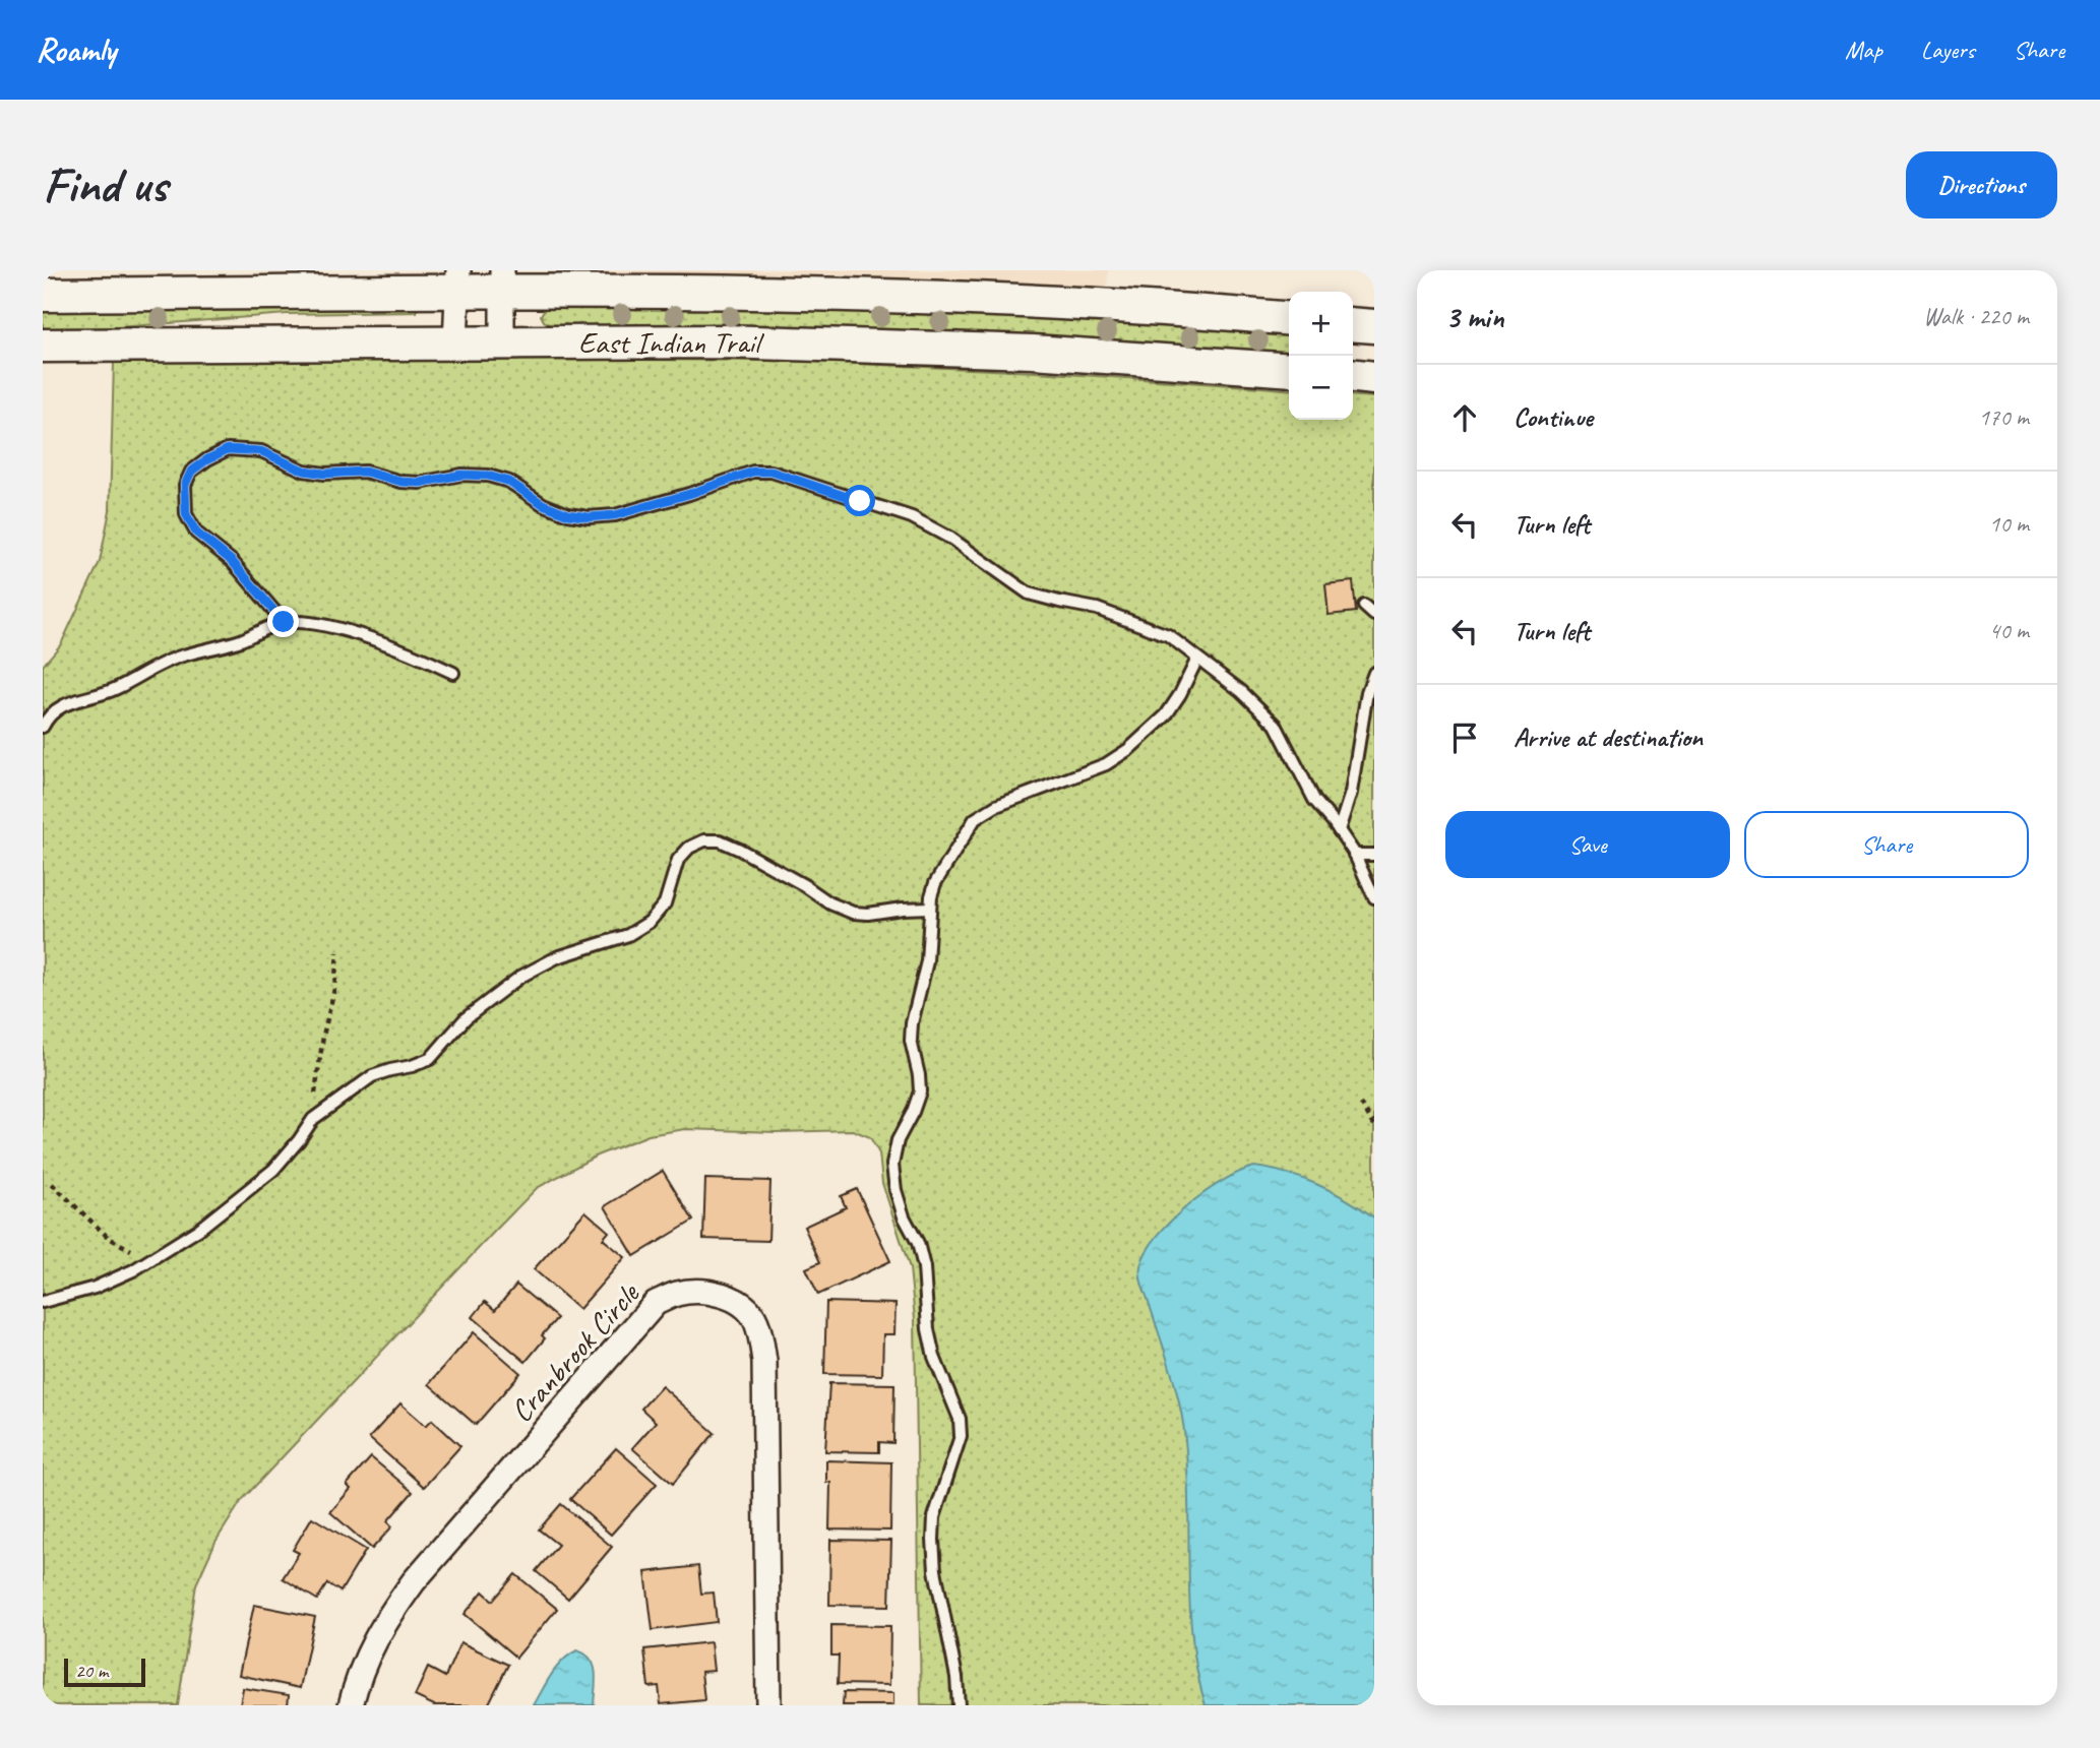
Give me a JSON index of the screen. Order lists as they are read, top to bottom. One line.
{"streets":{"main road":["East Indian Trail"],"street":["Cranbrook Circle"]},"scale_bar":"20 m","page":{"header":"Roamly","nav":["Map","Layers","Share"],"buttons":["Directions",["Save","Share"]],"title":"Find us","heading":["3 min","Walk · 220 m"],"map_buttons":["+","−"],"list":[["Continue","170 m"],["Turn left","10 m"],["Turn left","40 m"],"Arrive at destination"],"scale":"20 m"}}
